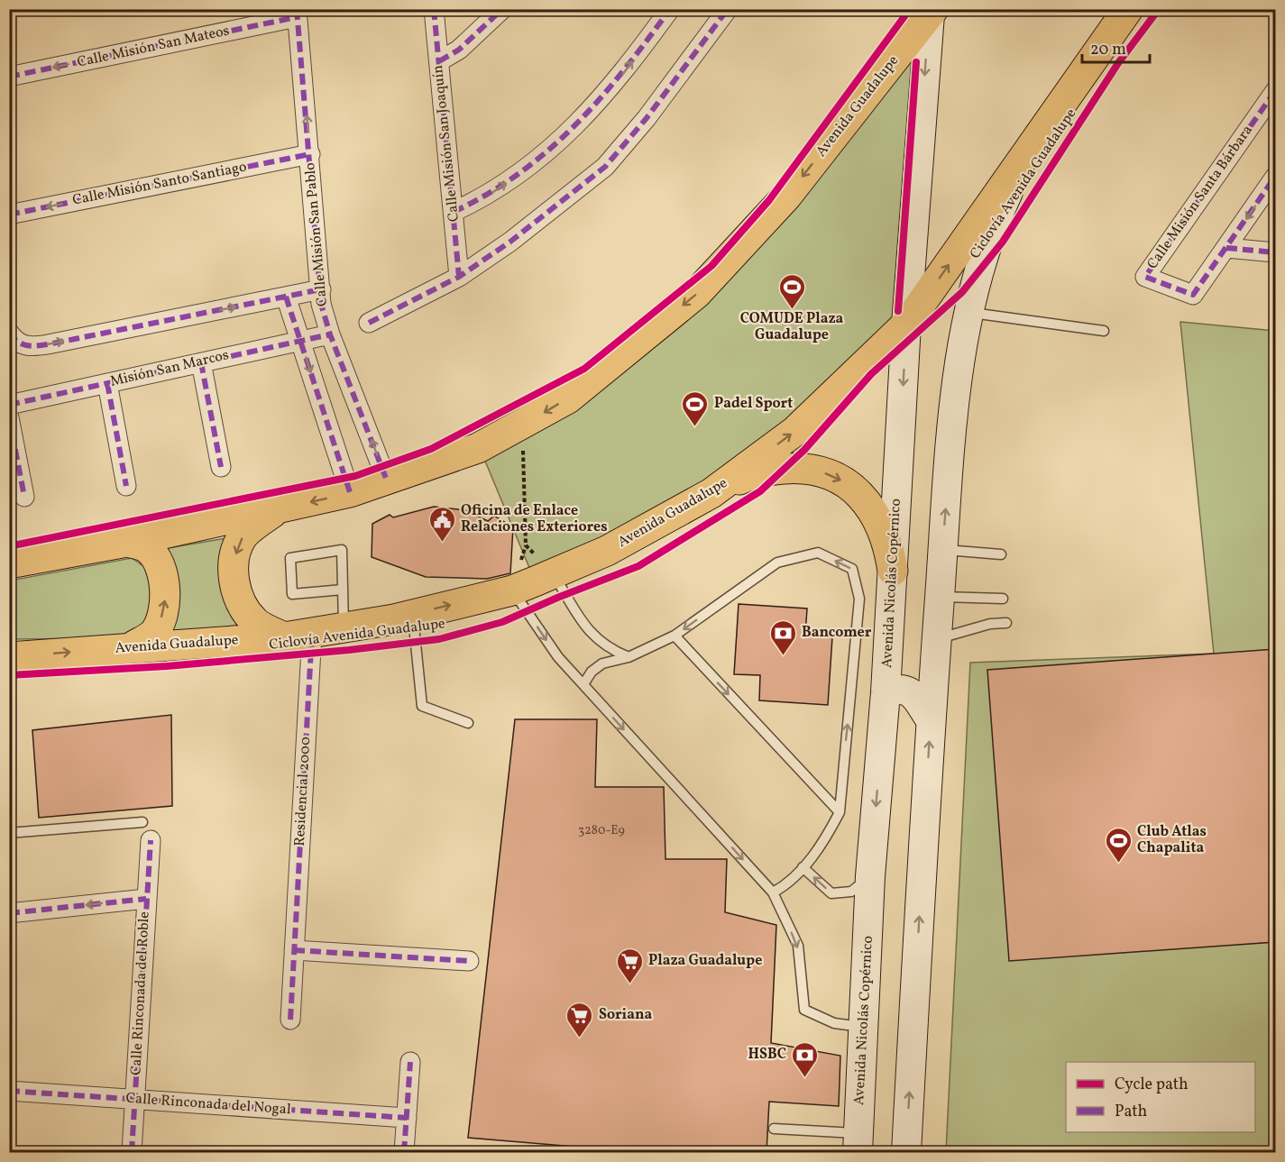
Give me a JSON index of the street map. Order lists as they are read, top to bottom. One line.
{"streets":{"main road":["Avenida Guadalupe"],"street":["Calle Misión San Mateos","Calle Misión San Joaquín","Calle Misión Santo Santiago","Calle Misión Santa Bárbara","Calle Misión San Pablo","Misión San Marcos","Avenida Nicolás Copérnico","Residencial 2000","Calle Rinconada del Roble","Calle Rinconada del Nogal"],"cycle path":["Ciclovía Avenida Guadalupe"]},"crossings":[["Calle Misión San Mateos","Calle Misión San Pablo"],["Avenida Guadalupe","Calle Misión San Pablo"],["Avenida Guadalupe","Avenida Nicolás Copérnico"],["Avenida Guadalupe","Residencial 2000"],["Calle Misión Santo Santiago","Calle Misión San Pablo"],["Calle Misión San Pablo","Misión San Marcos"],["Calle Rinconada del Roble","Calle Rinconada del Nogal"]],"one_way":["Calle Misión San Mateos"],"places":{"sports":["COMUDE Plaza Guadalupe","Padel Sport","Club Atlas Chapalita"],"public building":["Oficina de Enlace Relaciones Exteriores"],"bank":["Bancomer","HSBC"],"supermarket":["Plaza Guadalupe","Soriana"]},"house_numbers":["3280-E9"],"legend":["Cycle path","Path"],"scale_bar":"20 m"}
